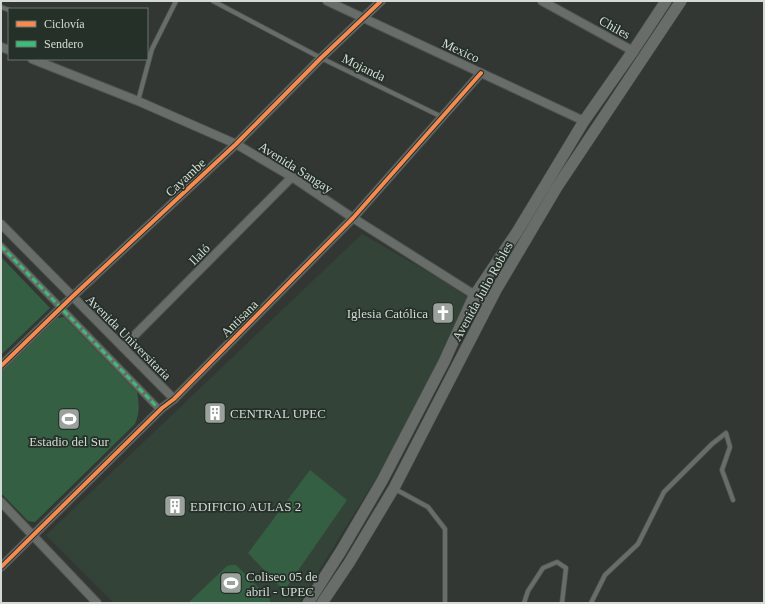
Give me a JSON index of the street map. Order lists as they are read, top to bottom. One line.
{"streets":{"main road":["Avenida Julio Robles"],"street":["Chiles","Mexico","Avenida Sangay","Cayambe","Ilaló","Antisana","Avenida Universitaria"],"lane":["Mojanda"]},"crossings":[["Chiles","Avenida Julio Robles"],["Mexico","Cayambe"],["Mexico","Avenida Julio Robles"],["Mexico","Antisana"],["Mojanda","Cayambe"],["Mojanda","Antisana"],["Avenida Sangay","Cayambe"],["Avenida Sangay","Ilaló"],["Avenida Sangay","Avenida Julio Robles"],["Avenida Sangay","Antisana"],["Cayambe","Avenida Universitaria"],["Ilaló","Avenida Universitaria"],["Antisana","Avenida Universitaria"]],"places":{"church":["Iglesia Católica"],"building":["CENTRAL UPEC","EDIFICIO AULAS 2"],"sports":["Estadio del Sur","Coliseo 05 de abril - UPEC"]},"legend":["Ciclovía","Sendero"]}
